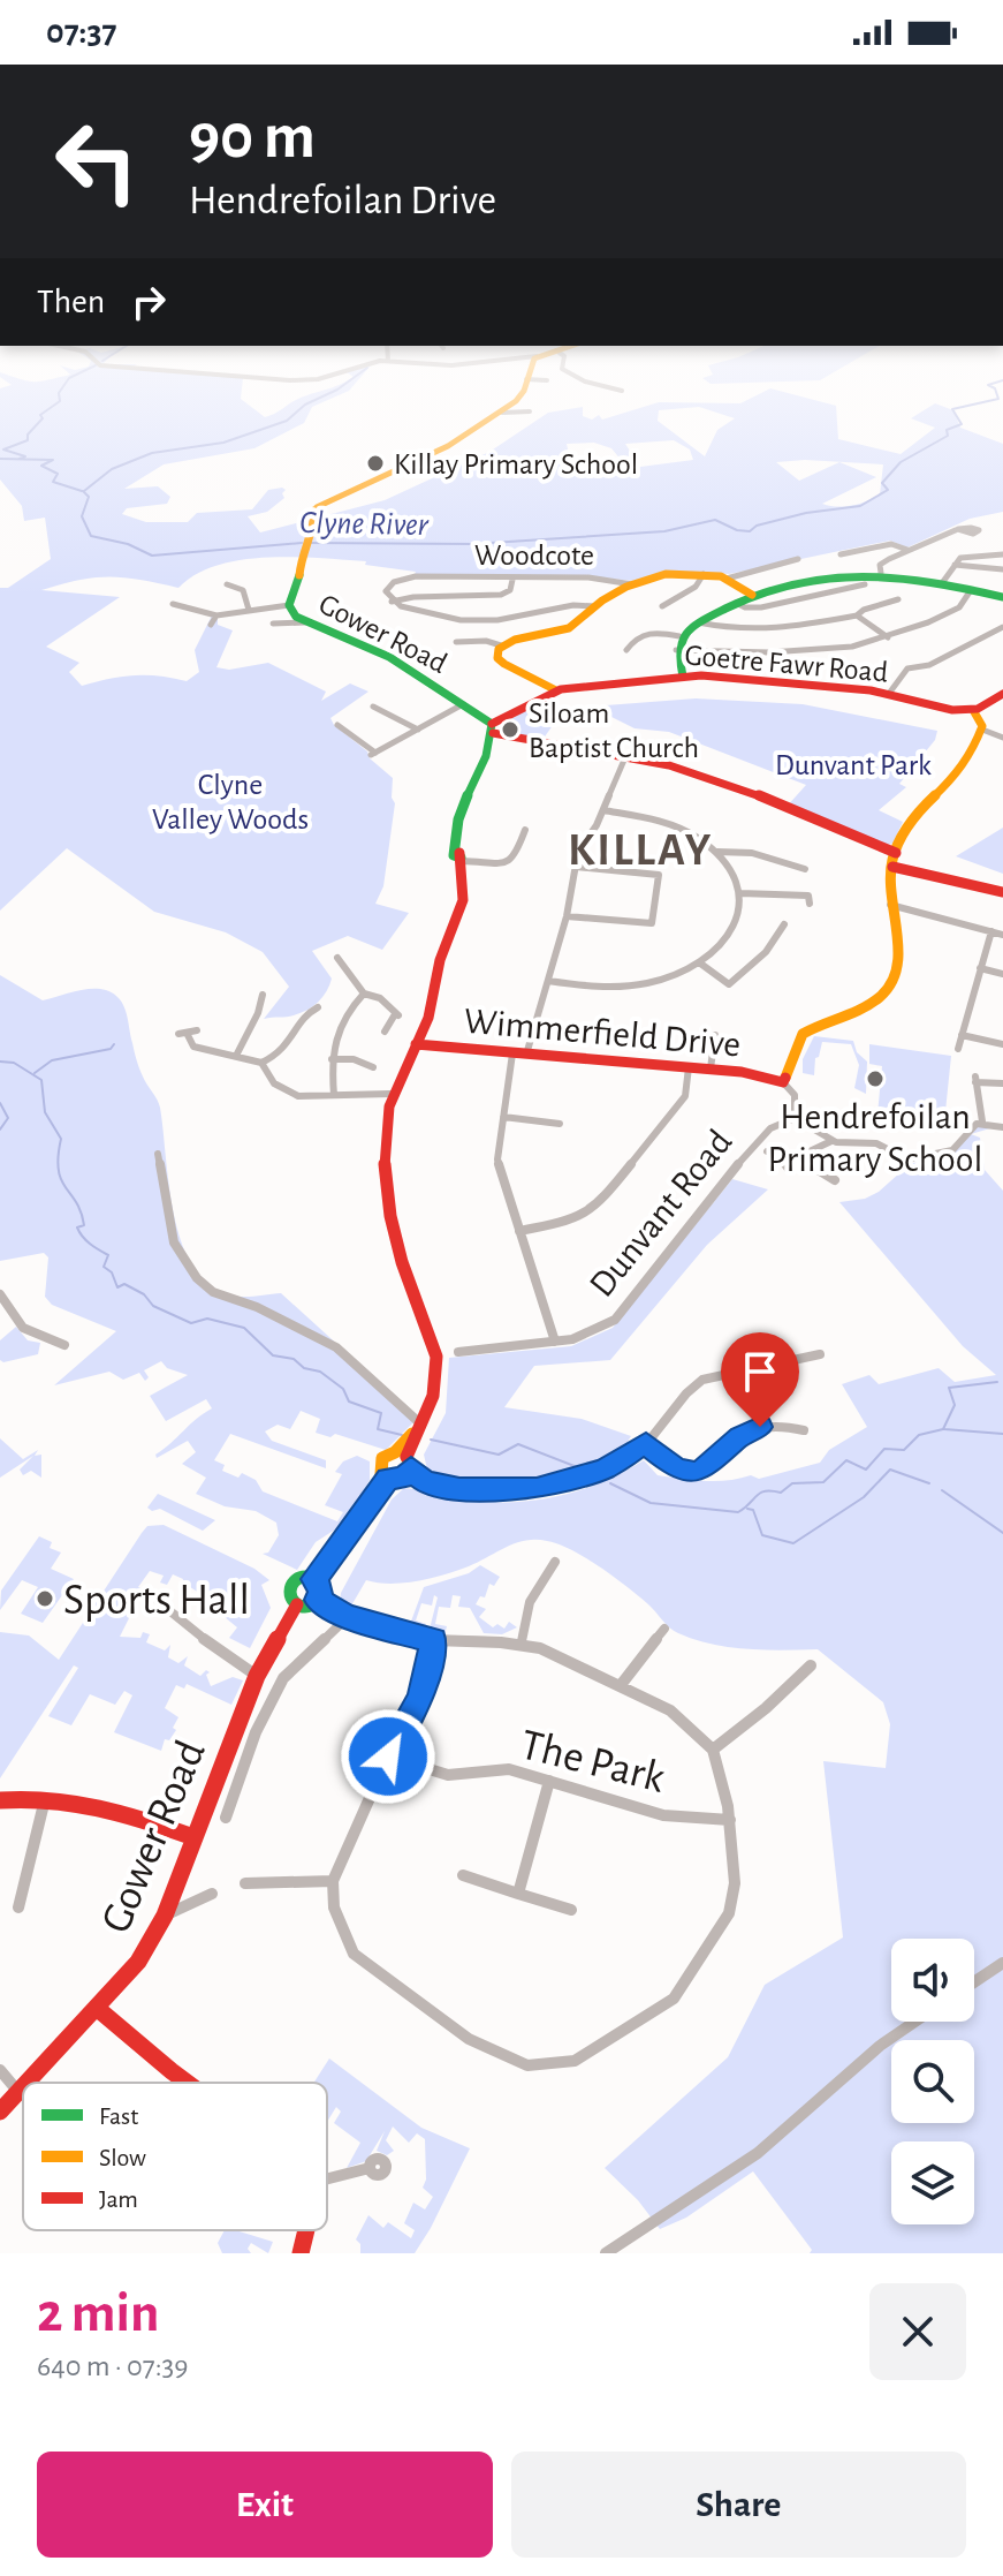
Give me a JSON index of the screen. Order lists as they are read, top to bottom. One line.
{"streets":{"main road":["Gower Road","Goetre Fawr Road","Wimmerfield Drive"],"street":["Woodcote","Dunvant Road","The Park"]},"crossings":[["Gower Road","Goetre Fawr Road"]],"districts":["KILLAY"],"water":["Clyne River"],"parks":["Dunvant Park","Clyne Valley Woods"],"places":["Killay Primary School","Siloam Baptist Church","Hendrefoilan Primary School","Sports Hall"],"legend":["Fast","Slow","Jam"],"page":{"status":"07:37","turn":["90 m","Hendrefoilan Drive"],"then":"Then","heading":["2 min","640 m · 07:39"],"buttons":["Exit","Share"]}}
